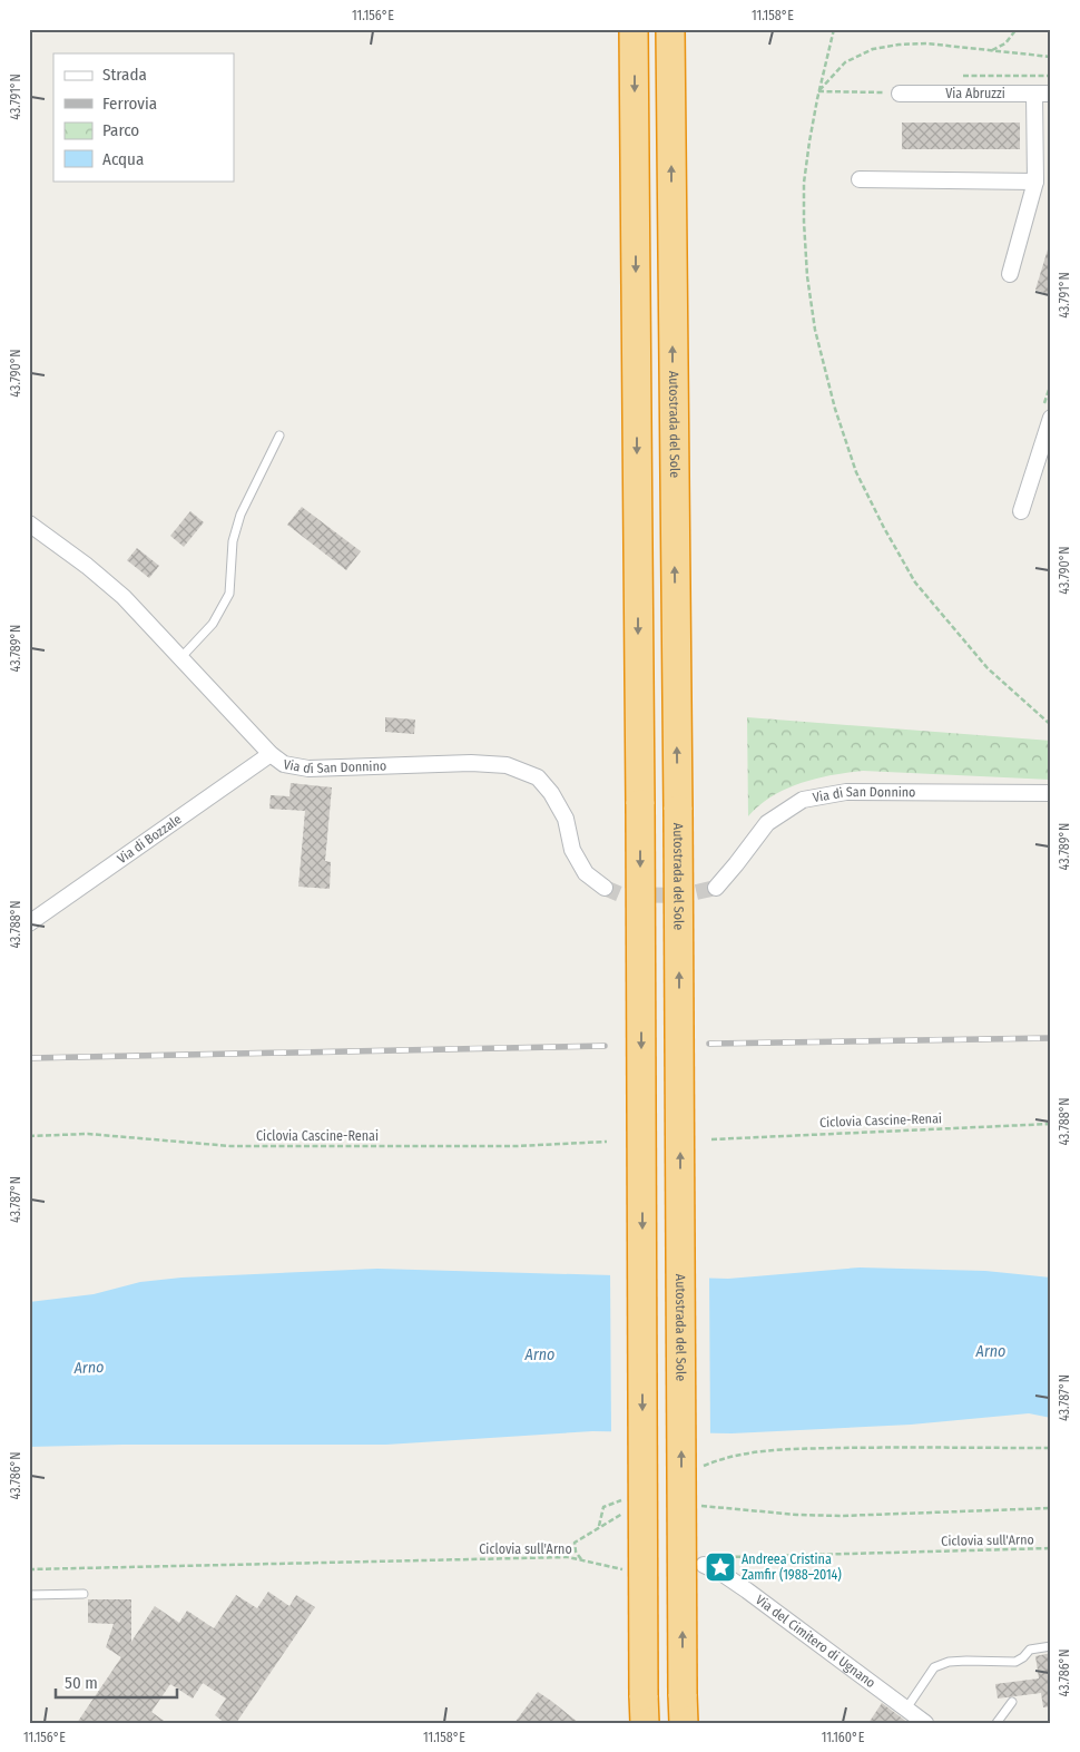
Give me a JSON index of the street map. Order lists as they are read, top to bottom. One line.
{"streets":{"highway":["Autostrada del Sole"],"street":["Via Abruzzi","Via di San Donnino","Via di Bozzale","Via del Cimitero di Ugnano"],"path":["Ciclovia Cascine-Renai","Ciclovia sull'Arno"]},"crossings":[["Via di San Donnino","Via di Bozzale"],["Ciclovia sull'Arno","Via del Cimitero di Ugnano"]],"water":["Arno"],"places":{"place":["Andreea Cristina Zamfir (1988–2014)"]},"legend":["Strada","Ferrovia","Parco","Acqua"],"scale_bar":"50 m","coordinates":["11.156°E","11.158°E","43.791°N","43.790°N","43.789°N","43.788°N","43.787°N","43.786°N","11.160°E"]}
